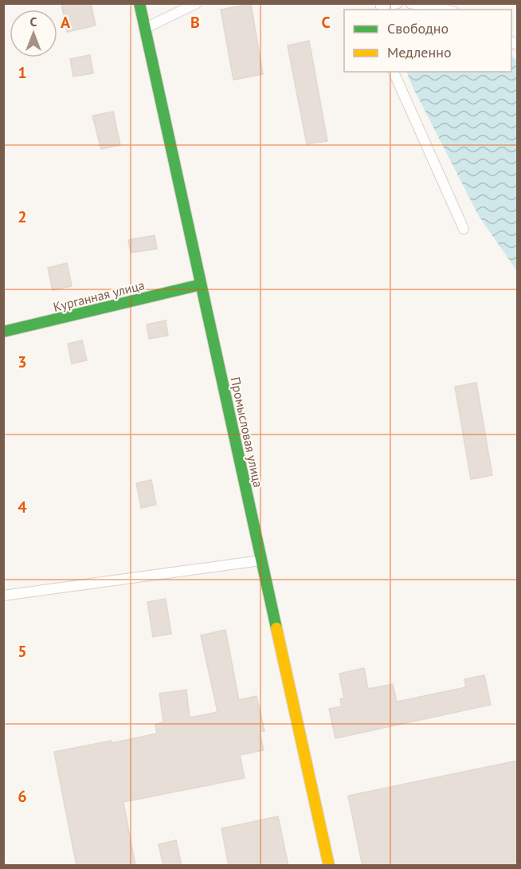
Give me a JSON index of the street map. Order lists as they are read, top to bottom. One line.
{"streets":{"main road":["Курганная улица","Промысловая улица"]},"crossings":[["Курганная улица","Промысловая улица"]],"legend":["Свободно","Медленно"],"north":"top","grid":{"columns":["A","B","C"],"rows":["1","2","3","4","5","6"]}}
